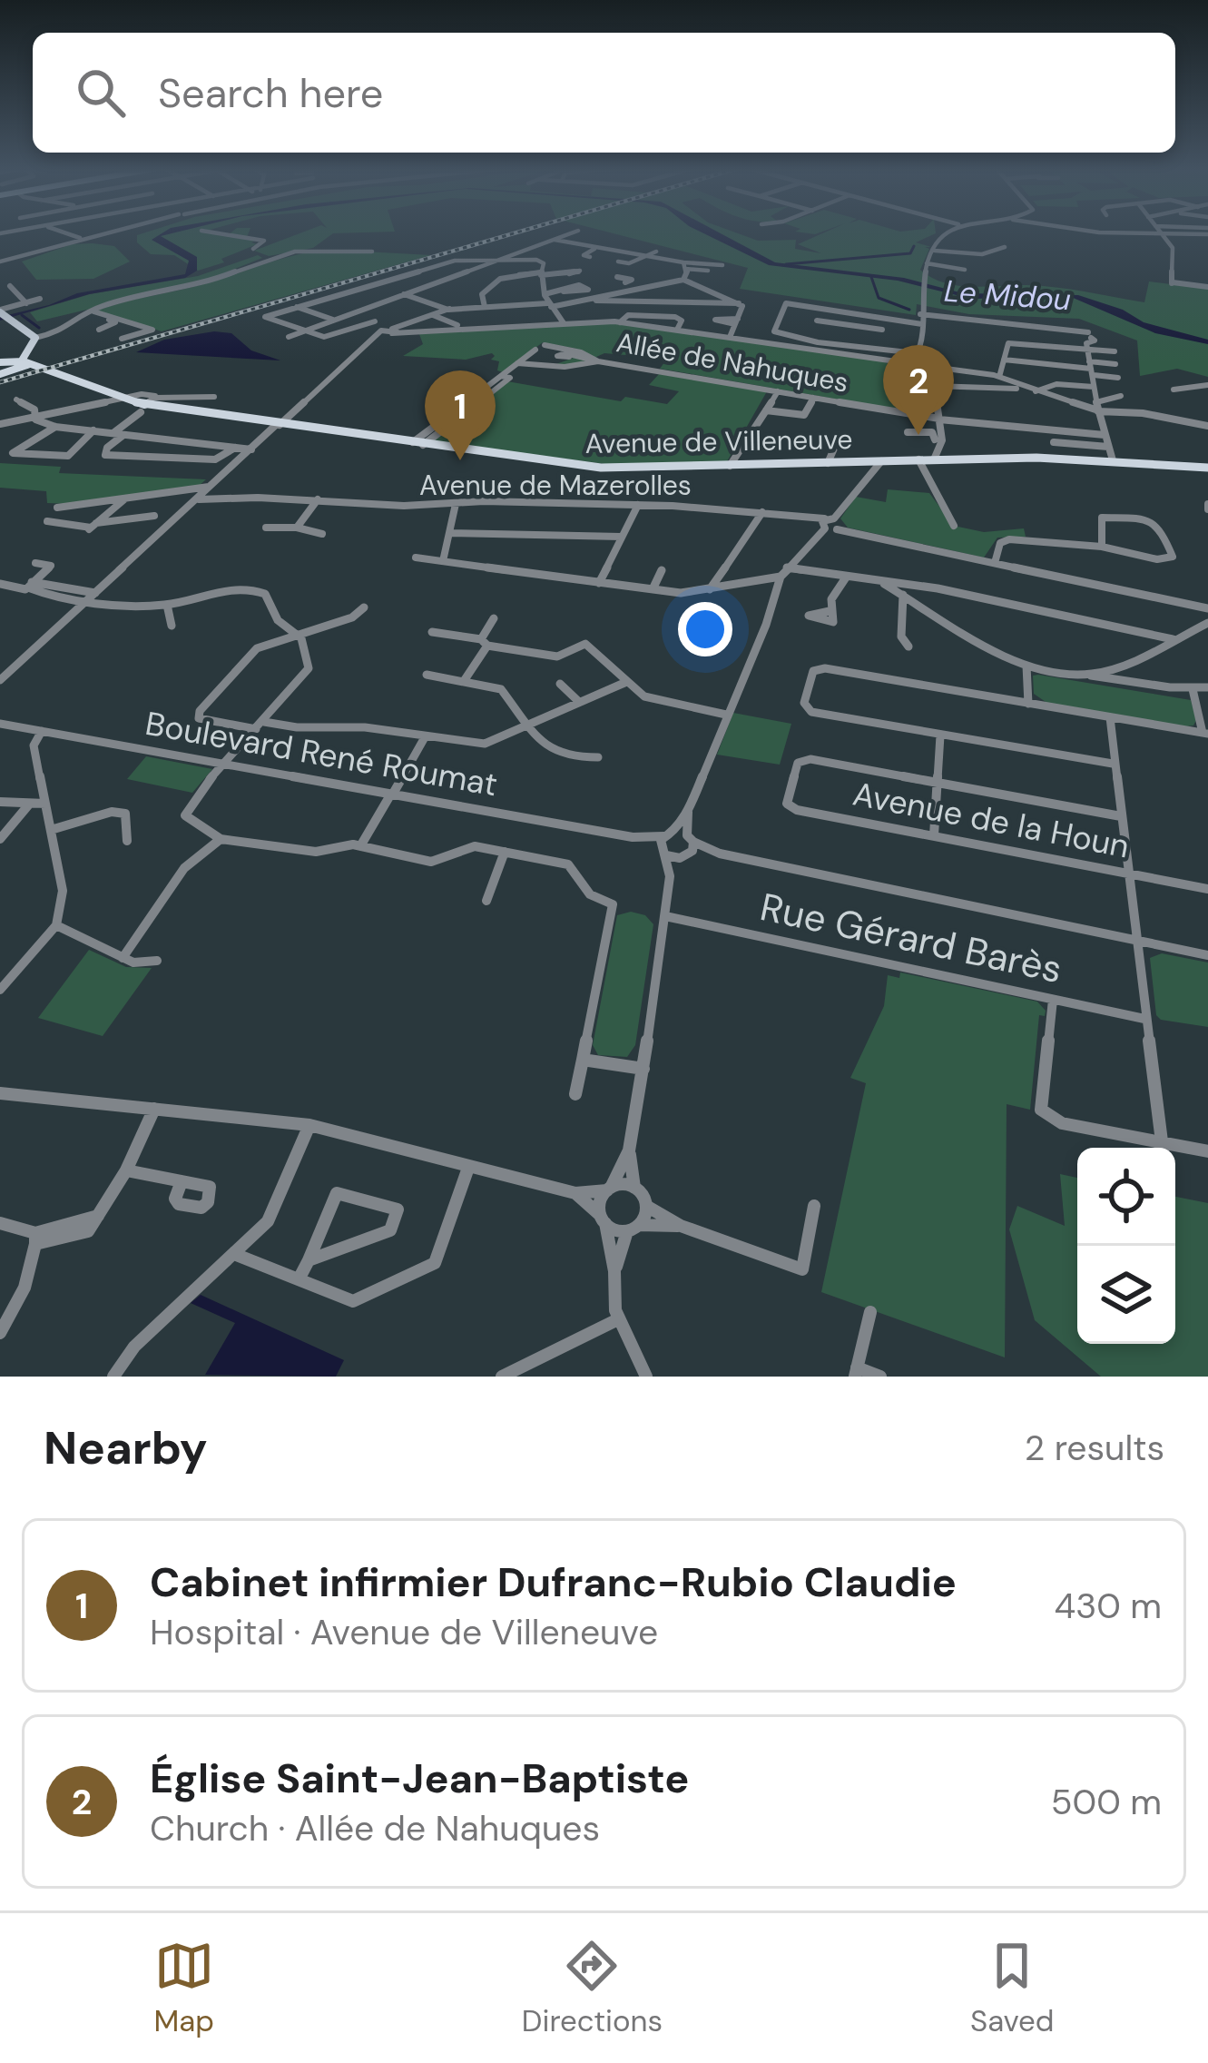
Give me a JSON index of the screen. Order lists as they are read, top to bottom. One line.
{"streets":{"main road":["Avenue de Villeneuve"],"street":["Allée de Nahuques","Avenue de Mazerolles","Boulevard René Roumat","Avenue de la Houn","Rue Gérard Barès"]},"water":["Le Midou"],"page":{"search":"Search here","pins":["2","1"],"heading":["Nearby","2 results"],"list":[{"mark":"1","name":"Cabinet infirmier Dufranc-Rubio Claudie","note":"Hospital · Avenue de Villeneuve","value":"430 m"},{"mark":"2","name":"Église Saint-Jean-Baptiste","note":"Church · Allée de Nahuques","value":"500 m"}],"nav":["Map","Directions","Saved"]}}
